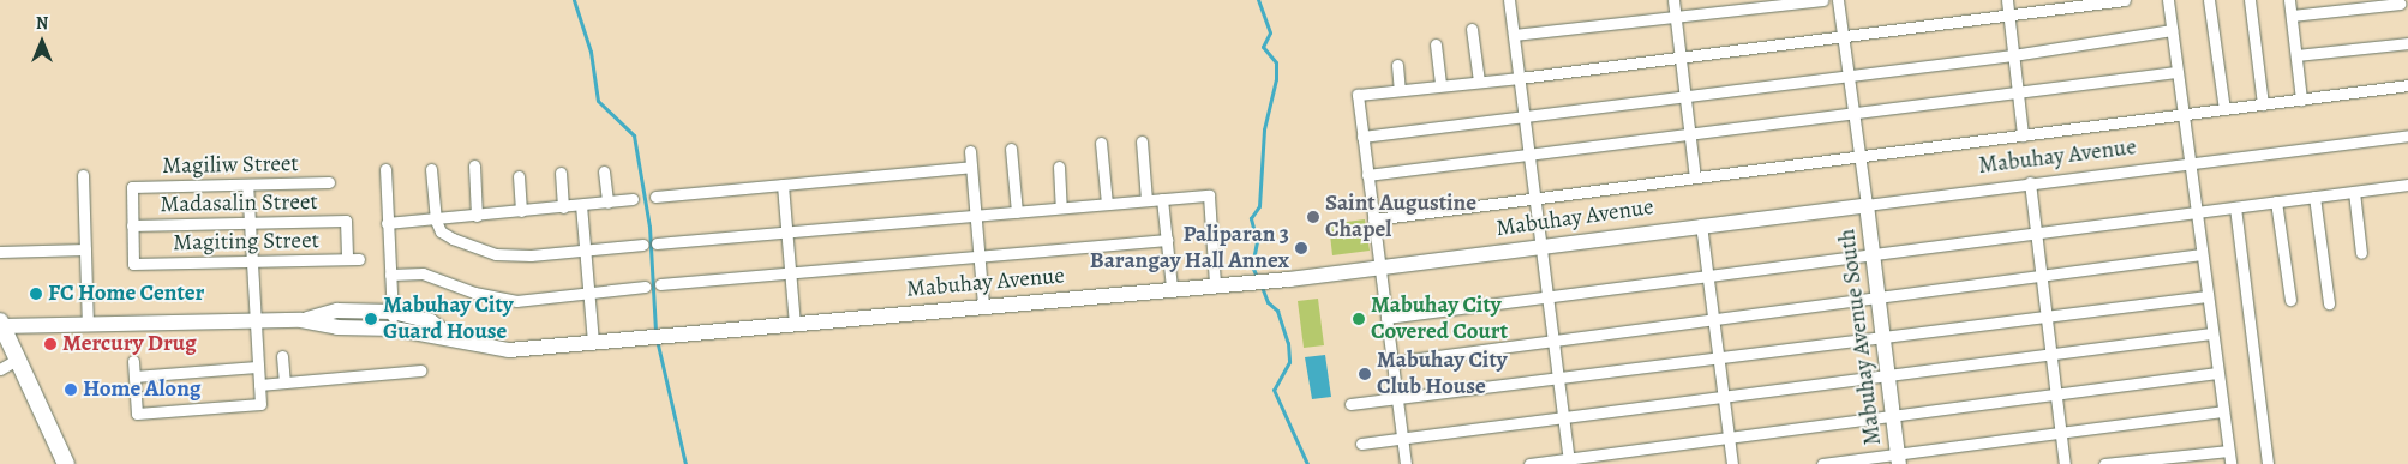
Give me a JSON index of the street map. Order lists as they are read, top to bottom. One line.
{"streets":{"street":["Mabuhay Avenue","Magiliw Street","Madasalin Street","Magiting Street","Mabuhay Avenue South"]},"crossings":[["Mabuhay Avenue","Mabuhay Avenue South"],["Magiliw Street","Madasalin Street"],["Magiliw Street","Magiting Street"],["Madasalin Street","Magiting Street"]],"places":["Saint Augustine Chapel","Paliparan 3 Barangay Hall Annex","FC Home Center","Mabuhay City Guard House","Mabuhay City Covered Court","Mercury Drug","Mabuhay City Club House","Home Along"],"north":"top"}
